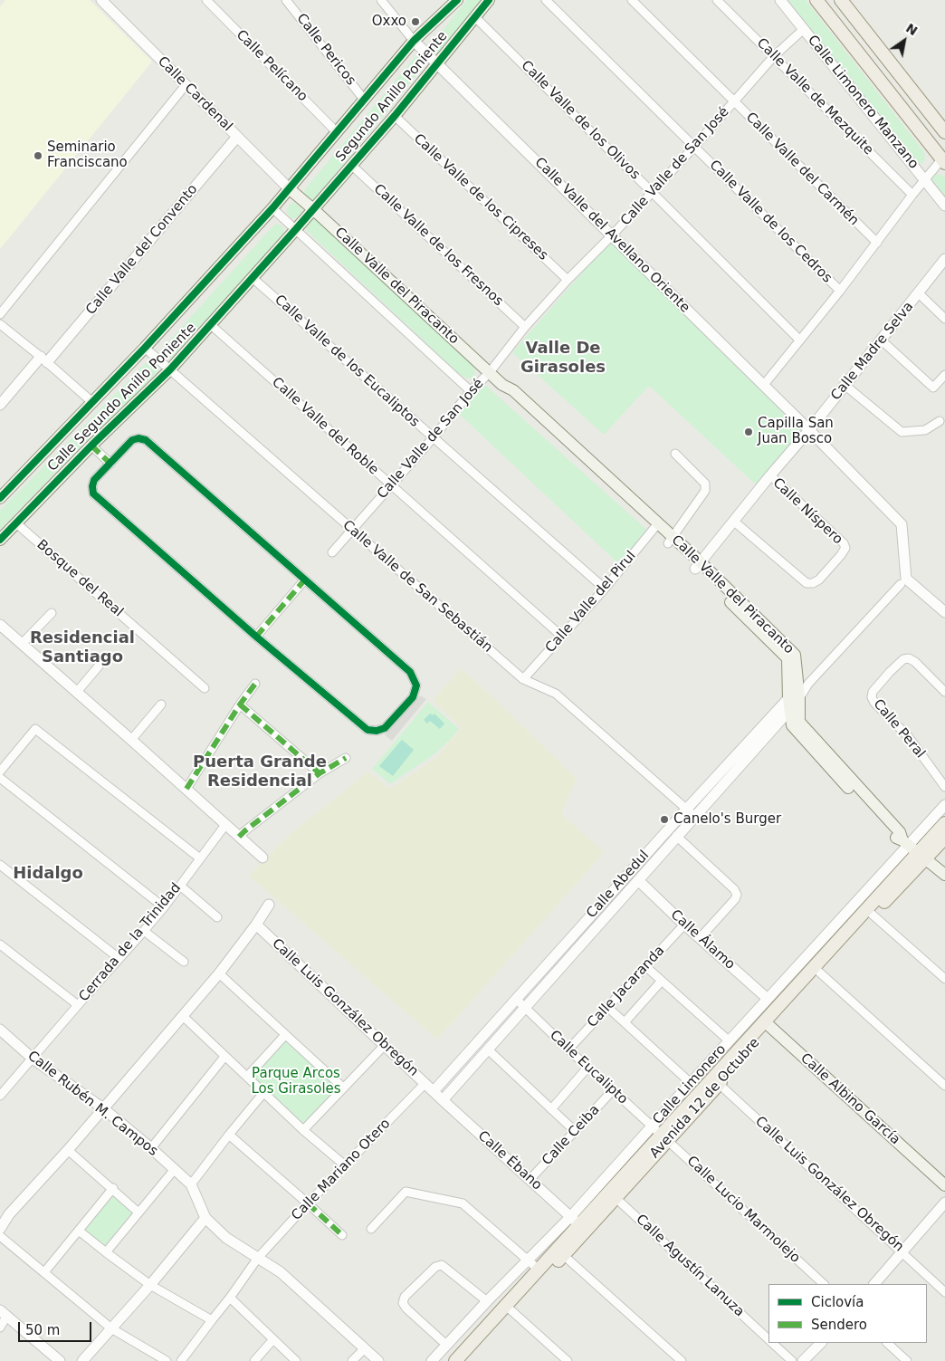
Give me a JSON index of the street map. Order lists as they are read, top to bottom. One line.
{"streets":{"main road":["Segundo Anillo Poniente","Calle Valle del Piracanto","Calle Segundo Anillo Poniente","Avenida 12 de Octubre","Calle Albino García"],"street":["Calle Pericos","Calle Pelícano","Calle Cardenal","Calle Valle de Mezquite","Calle Limonero Manzano","Calle Valle de los Olivos","Calle Valle de San José","Calle Valle del Carmén","Calle Valle de los Cipreses","Calle Valle de los Cedros","Calle Valle del Avellano Oriente","Calle Valle de los Fresnos","Calle Valle del Convento","Calle Madre Selva","Calle Valle de los Eucaliptos","Calle Valle del Roble","Calle Níspero","Bosque del Real","Calle Valle de San Sebastián","Calle Valle del Pirul","Calle Peral","Calle Abedul","Calle Álamo","Cerrada de la Trinidad","Calle Jacaranda","Calle Luis González Obregón","Calle Eucalipto","Calle Limonero","Calle Rubén M. Campos","Calle Ceiba","Calle Ébano","Calle Mariano Otero","Calle Lucio Marmolejo","Calle Agustín Lanuza"]},"crossings":[["Calle Pericos","Segundo Anillo Poniente"],["Calle Pelícano","Segundo Anillo Poniente"],["Calle Cardenal","Segundo Anillo Poniente"],["Calle Cardenal","Calle Valle del Convento"],["Calle Cardenal","Calle Valle del Piracanto"],["Calle Cardenal","Calle Segundo Anillo Poniente"],["Segundo Anillo Poniente","Calle Valle de los Olivos"],["Segundo Anillo Poniente","Calle Valle de los Cipreses"],["Segundo Anillo Poniente","Calle Valle del Avellano Oriente"],["Segundo Anillo Poniente","Calle Valle de los Fresnos"],["Segundo Anillo Poniente","Calle Valle del Piracanto"],["Segundo Anillo Poniente","Calle Segundo Anillo Poniente"],["Calle Valle de Mezquite","Calle Valle de San José"],["Calle Limonero Manzano","Calle Valle de San José"],["Calle Valle de los Olivos","Calle Valle de San José"],["Calle Valle de San José","Calle Valle del Carmén"],["Calle Valle de San José","Calle Valle de los Cipreses"],["Calle Valle de San José","Calle Valle de los Cedros"],["Calle Valle de San José","Calle Valle del Avellano Oriente"],["Calle Valle de San José","Calle Valle de los Fresnos"],["Calle Valle de San José","Calle Valle del Piracanto"],["Calle Valle de San José","Calle Valle de los Eucaliptos"],["Calle Valle de San José","Calle Valle del Roble"],["Calle Valle de San José","Calle Valle de San Sebastián"],["Calle Valle del Avellano Oriente","Calle Madre Selva"],["Calle Valle del Avellano Oriente","Calle Abedul"],["Calle Valle del Piracanto","Calle Madre Selva"],["Calle Valle del Piracanto","Calle Segundo Anillo Poniente"],["Calle Valle del Piracanto","Calle Valle del Pirul"],["Calle Valle del Piracanto","Calle Abedul"],["Calle Valle del Piracanto","Calle Limonero"],["Calle Madre Selva","Calle Níspero"],["Calle Valle de los Eucaliptos","Calle Segundo Anillo Poniente"],["Calle Valle de los Eucaliptos","Calle Valle del Pirul"],["Calle Segundo Anillo Poniente","Calle Valle del Roble"],["Calle Segundo Anillo Poniente","Bosque del Real"],["Calle Segundo Anillo Poniente","Calle Valle de San Sebastián"],["Calle Valle del Roble","Calle Valle del Pirul"],["Calle Valle de San Sebastián","Calle Valle del Pirul"],["Calle Valle de San Sebastián","Calle Abedul"],["Calle Abedul","Calle Álamo"],["Calle Abedul","Calle Luis González Obregón"],["Calle Abedul","Calle Eucalipto"],["Calle Abedul","Calle Ébano"],["Calle Álamo","Calle Jacaranda"],["Calle Álamo","Calle Limonero"],["Cerrada de la Trinidad","Calle Rubén M. Campos"],["Calle Jacaranda","Calle Eucalipto"],["Calle Luis González Obregón","Avenida 12 de Octubre"],["Calle Luis González Obregón","Calle Ébano"],["Calle Luis González Obregón","Calle Mariano Otero"],["Calle Eucalipto","Calle Limonero"],["Calle Eucalipto","Avenida 12 de Octubre"],["Calle Eucalipto","Calle Ceiba"],["Calle Eucalipto","Calle Lucio Marmolejo"],["Calle Limonero","Avenida 12 de Octubre"],["Calle Limonero","Calle Albino García"],["Calle Limonero","Calle Ébano"],["Calle Limonero","Calle Lucio Marmolejo"],["Avenida 12 de Octubre","Calle Albino García"],["Avenida 12 de Octubre","Calle Ébano"],["Avenida 12 de Octubre","Calle Lucio Marmolejo"],["Avenida 12 de Octubre","Calle Agustín Lanuza"],["Calle Rubén M. Campos","Calle Mariano Otero"],["Calle Ceiba","Calle Ébano"]],"districts":["Valle De Girasoles","Residencial Santiago","Puerta Grande Residencial","Hidalgo"],"parks":["Parque Arcos Los Girasoles"],"places":["Oxxo","Seminario Franciscano","Capilla San Juan Bosco","Canelo's Burger"],"legend":["Ciclovía","Sendero"],"scale_bar":"50 m","north":"top right"}
